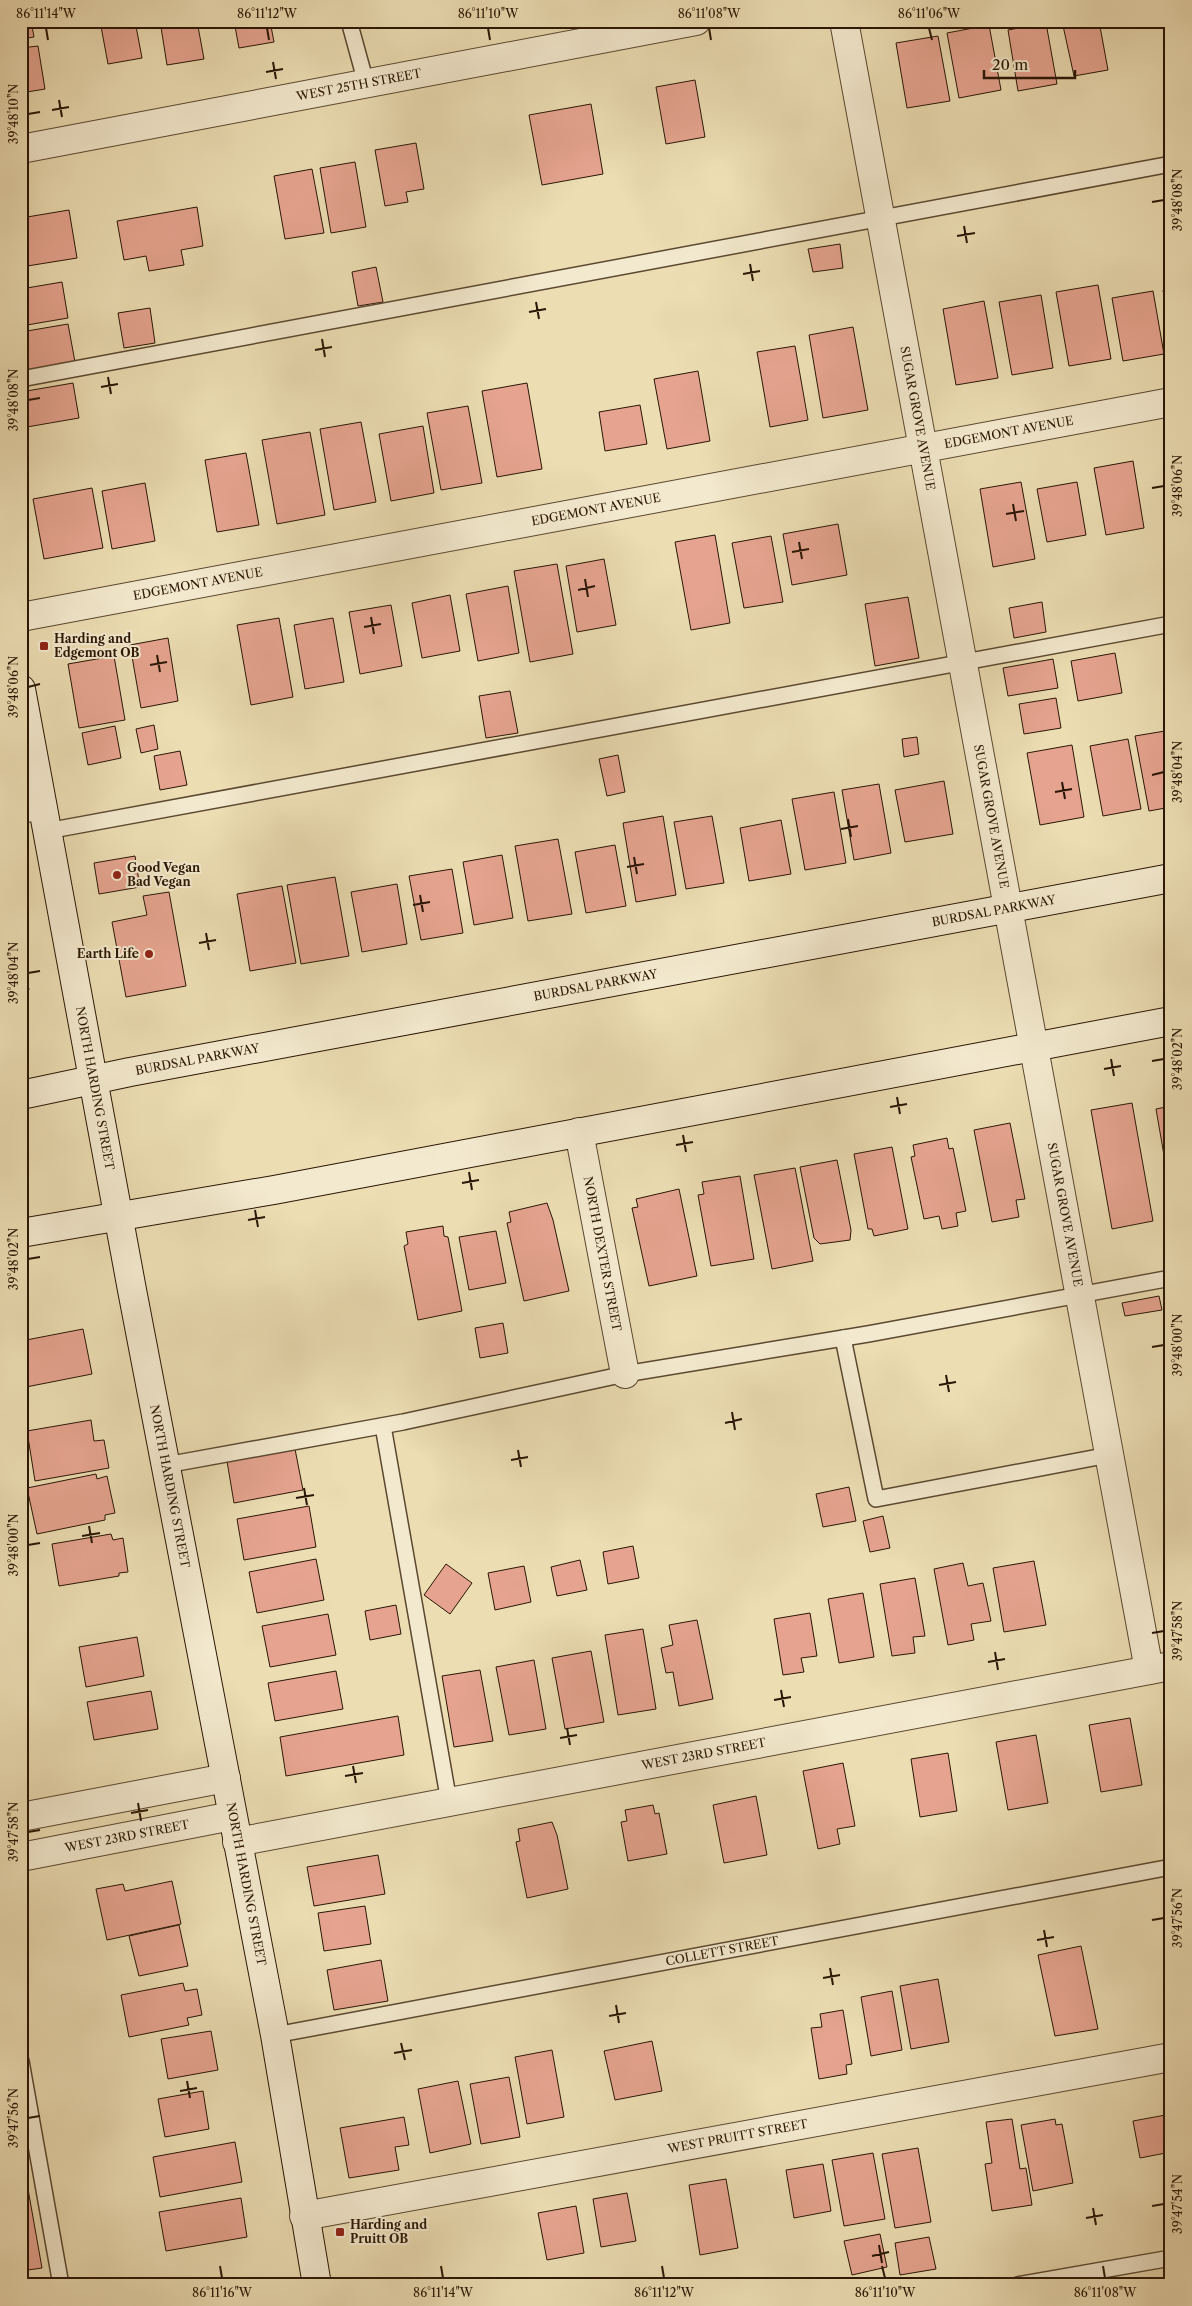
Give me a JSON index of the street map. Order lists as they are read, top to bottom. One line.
{"streets":{"street":["WEST 25TH STREET","SUGAR GROVE AVENUE","EDGEMONT AVENUE","BURDSAL PARKWAY","NORTH HARDING STREET","NORTH DEXTER STREET","WEST 23RD STREET","WEST PRUITT STREET"],"lane":["COLLETT STREET"]},"crossings":[["SUGAR GROVE AVENUE","EDGEMONT AVENUE"],["SUGAR GROVE AVENUE","BURDSAL PARKWAY"],["SUGAR GROVE AVENUE","WEST 23RD STREET"],["BURDSAL PARKWAY","NORTH HARDING STREET"],["NORTH HARDING STREET","WEST 23RD STREET"],["NORTH HARDING STREET","COLLETT STREET"],["NORTH HARDING STREET","WEST PRUITT STREET"]],"places":{"transit":["Harding and Edgemont OB","Harding and Pruitt OB"],"other":["Good Vegan Bad Vegan","Earth Life"]},"scale_bar":"20 m","coordinates":["86°11'14\"W","86°11'12\"W","86°11'10\"W","86°11'08\"W","86°11'06\"W","39°48'10\"N","39°48'08\"N","39°48'06\"N","39°48'04\"N","39°48'02\"N","39°48'00\"N","39°47'58\"N","39°47'56\"N","39°47'54\"N","86°11'16\"W"]}
